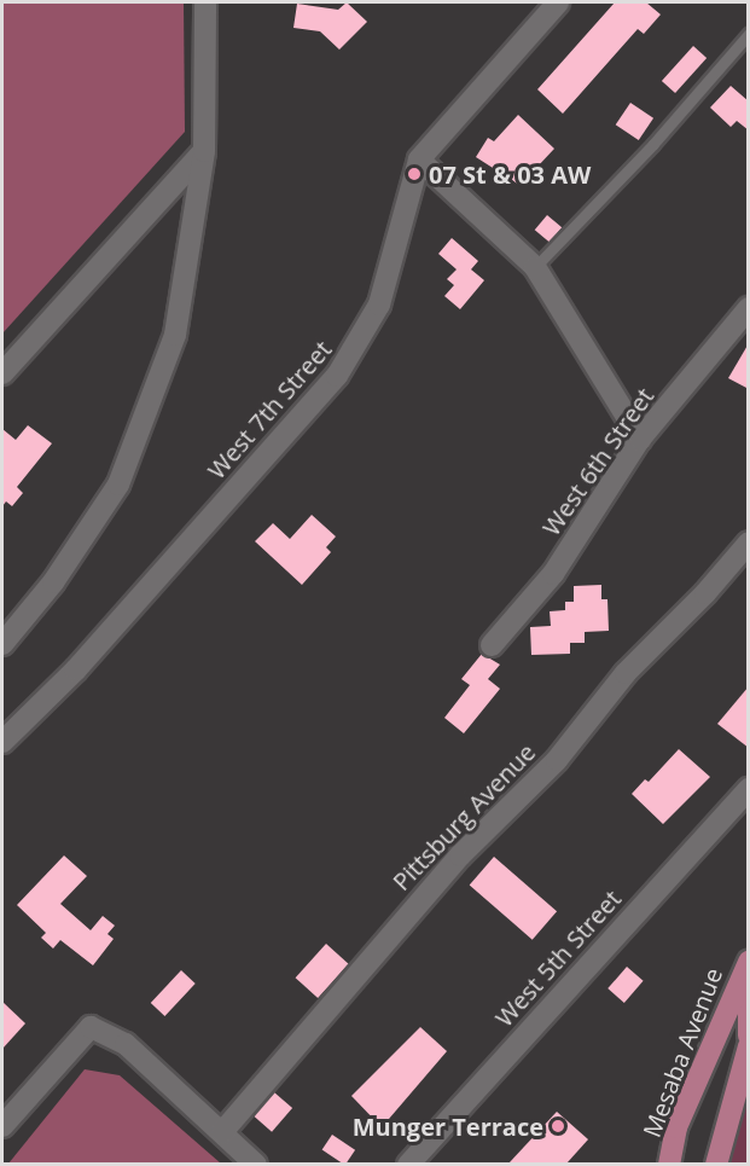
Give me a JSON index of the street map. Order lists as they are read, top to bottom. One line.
{"streets":{"highway":["Mesaba Avenue"],"street":["West 7th Street","West 6th Street","Pittsburg Avenue","West 5th Street"]},"places":["07 St & 03 AW","Munger Terrace"]}
